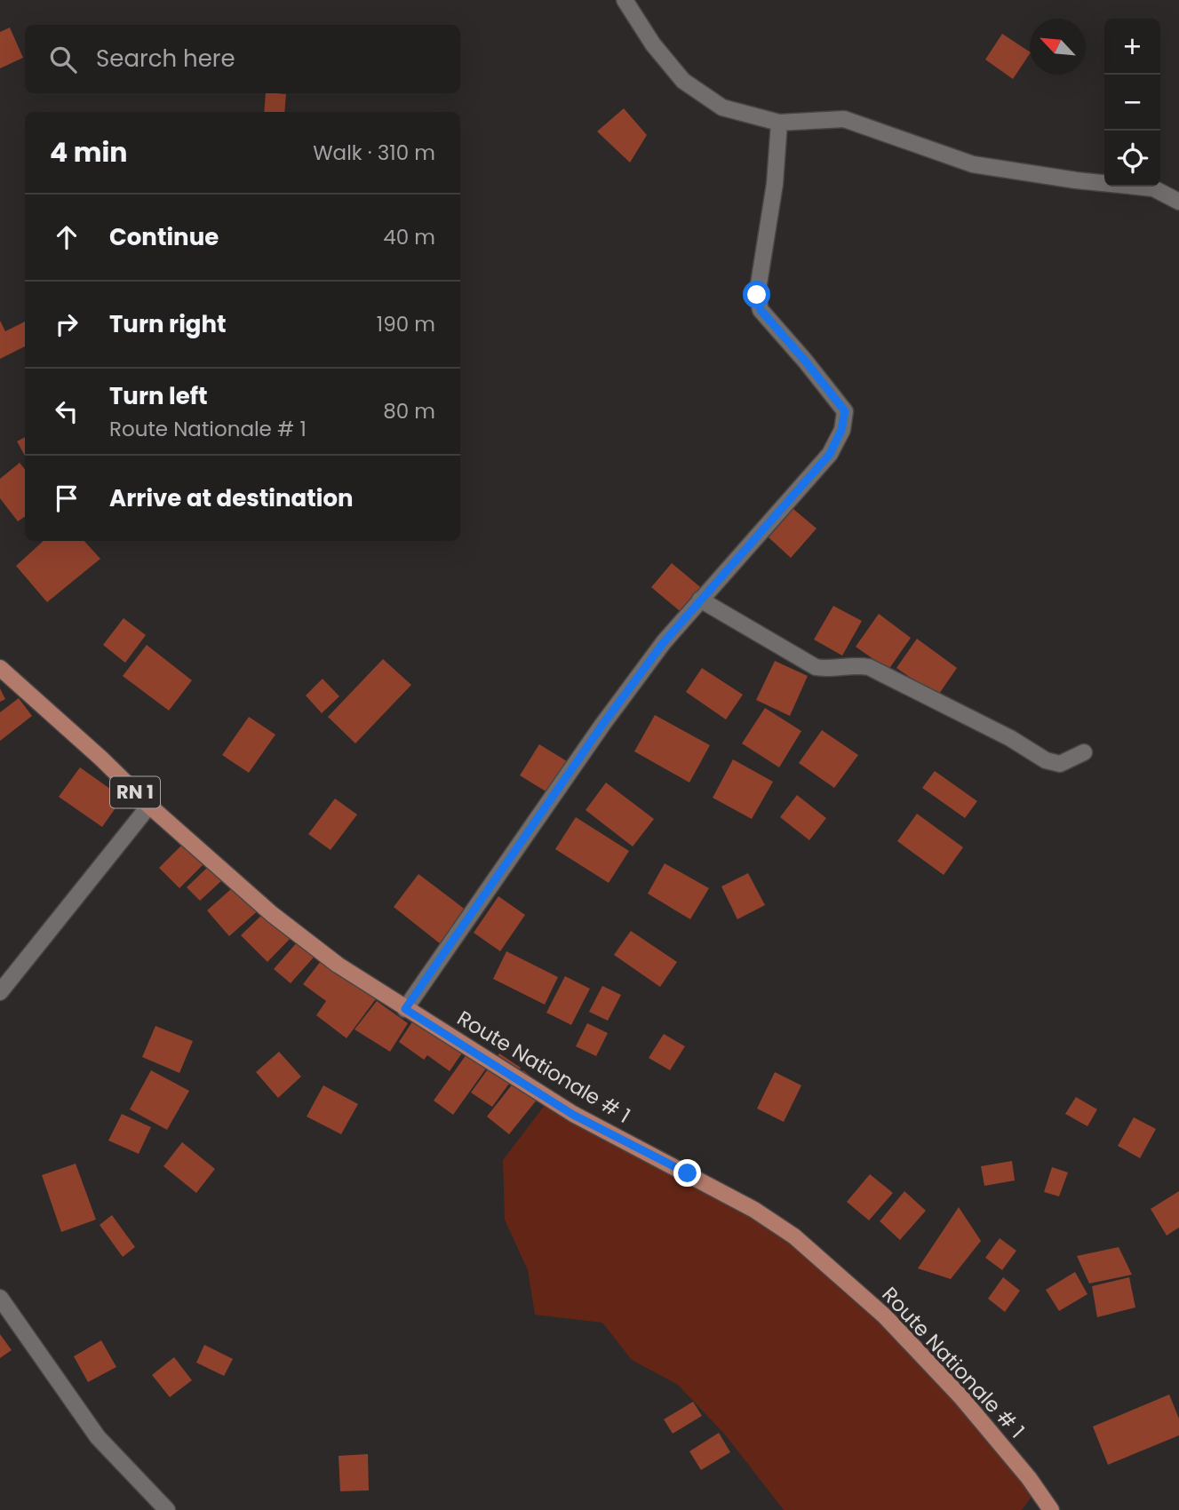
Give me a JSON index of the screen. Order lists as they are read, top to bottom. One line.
{"streets":{"main road":["RN 1","Route Nationale # 1"]},"north":"top left","page":{"map_buttons":["+","−"],"search":"Search here","heading":["4 min","Walk · 310 m"],"list":[["Continue","40 m"],["Turn right","190 m"],["Turn left","Route Nationale # 1","80 m"],"Arrive at destination"]}}
